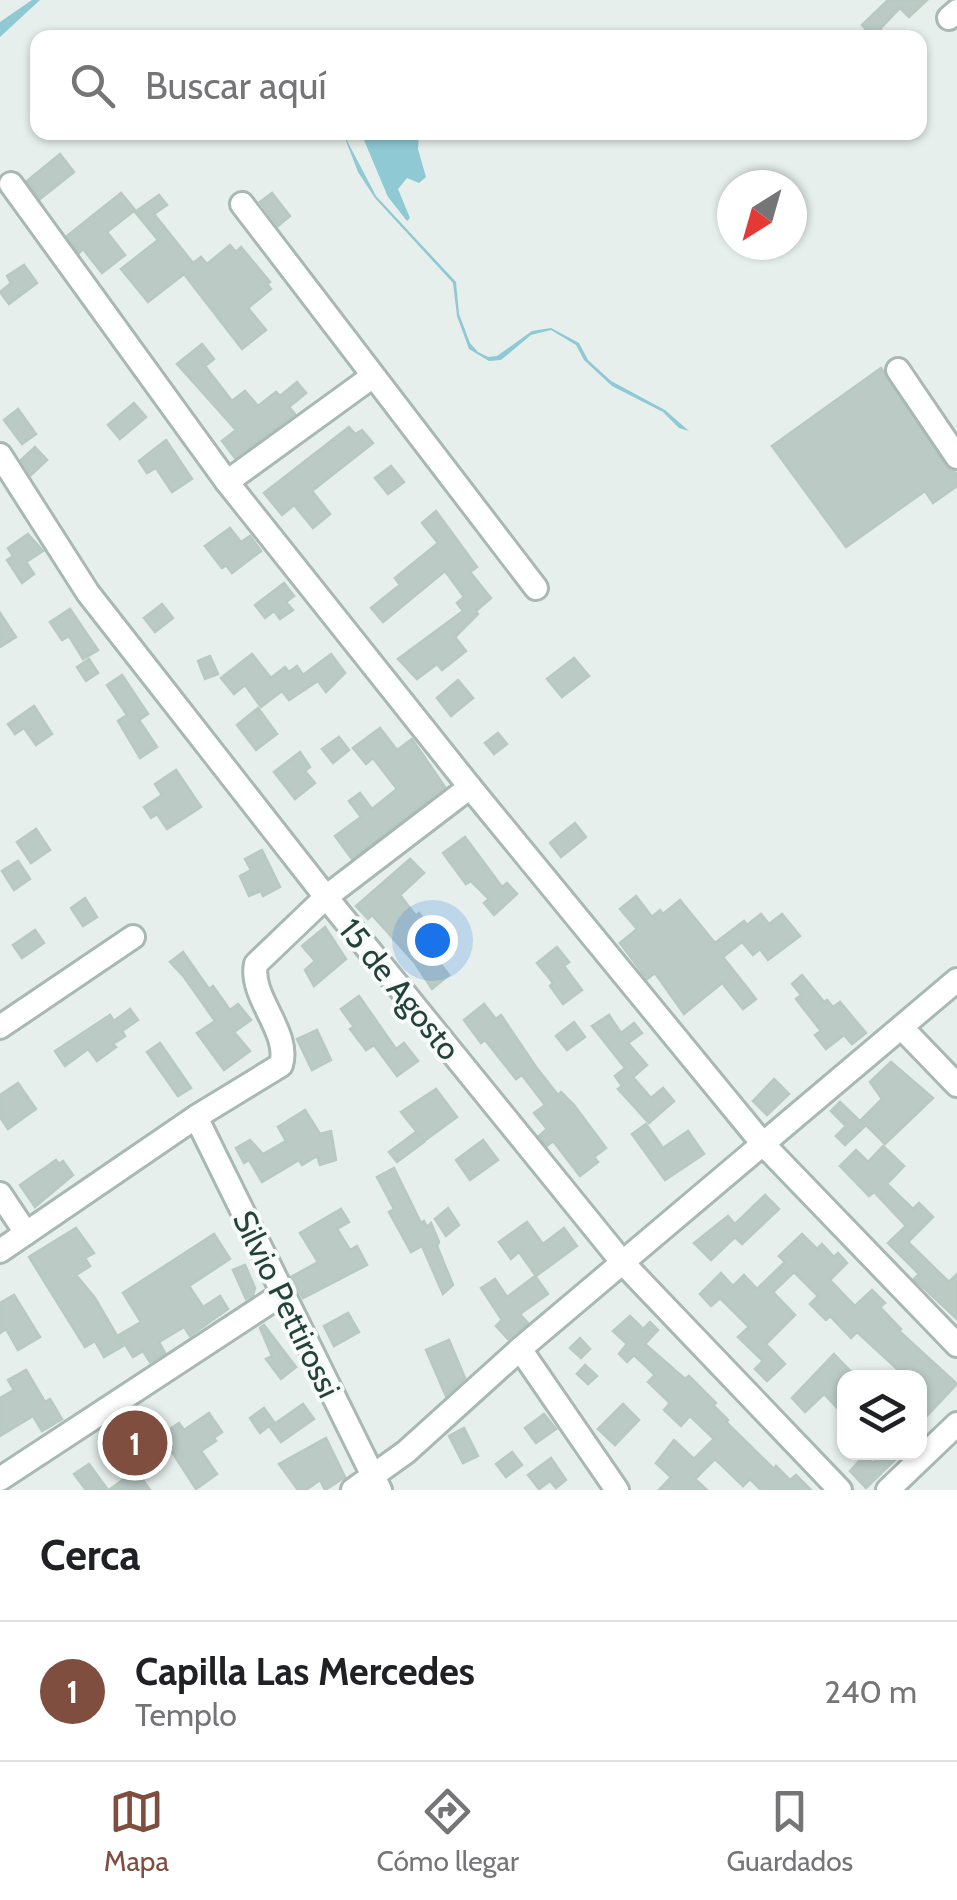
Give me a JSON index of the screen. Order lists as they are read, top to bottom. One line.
{"streets":{"street":["15 de Agosto","Silvio Pettirossi"]},"north":"bottom left","page":{"search":"Buscar aquí","pins":"1","heading":"Cerca","list":[{"mark":"1","name":"Capilla Las Mercedes","note":"Templo","value":"240 m"}],"nav":["Mapa","Cómo llegar","Guardados"]}}
